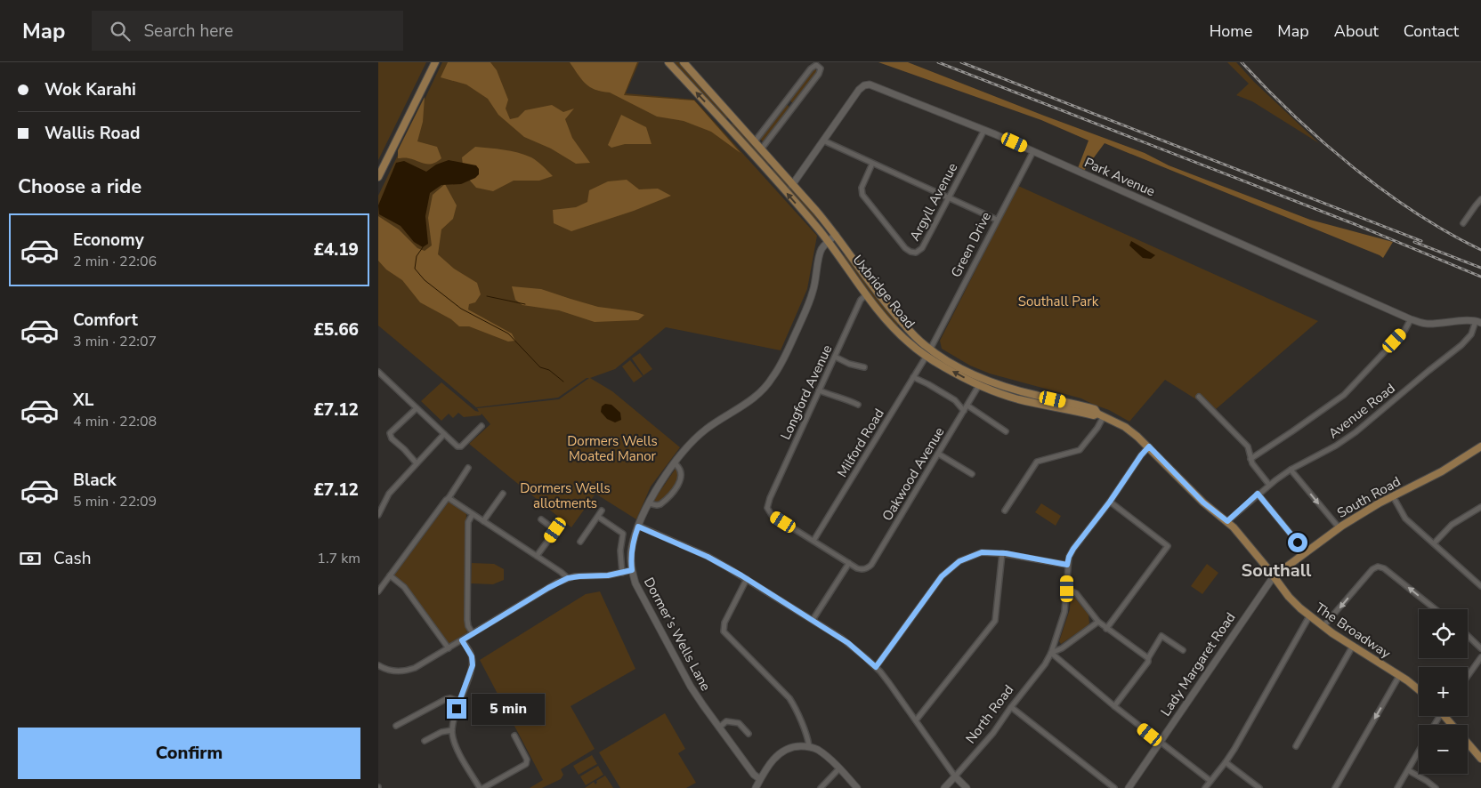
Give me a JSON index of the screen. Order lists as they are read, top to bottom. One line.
{"streets":{"main road":["Uxbridge Road","South Road","The Broadway"],"street":["Park Avenue","Argyll Avenue","Green Drive","Longford Avenue","Avenue Road","Milford Road","Oakwood Avenue","Dormer’s Wells Lane","Lady Margaret Road","North Road"]},"crossings":[["Park Avenue","Argyll Avenue"],["Park Avenue","Green Drive"],["Park Avenue","Uxbridge Road"],["Park Avenue","Avenue Road"],["Green Drive","Uxbridge Road"],["Green Drive","Milford Road"],["Uxbridge Road","Longford Avenue"],["Uxbridge Road","Milford Road"],["Uxbridge Road","Oakwood Avenue"],["Uxbridge Road","The Broadway"],["Uxbridge Road","Dormer’s Wells Lane"],["Longford Avenue","Milford Road"],["Avenue Road","The Broadway"],["South Road","The Broadway"],["South Road","Lady Margaret Road"],["The Broadway","Lady Margaret Road"],["The Broadway","North Road"]],"districts":["Southall"],"parks":["Southall Park","Dormers Wells Moated Manor","Dormers Wells allotments"],"page":{"header":"Map","search":"Search here","nav":["Home","Map","About","Contact"],"banner":["Wok Karahi","Wallis Road"],"heading":"Choose a ride","list":[{"name":"Economy","note":"2 min · 22:06","value":"£4.19"},{"name":"Comfort","note":"3 min · 22:07","value":"£5.66"},{"name":"XL","note":"4 min · 22:08","value":"£7.12"},{"name":"Black","note":"5 min · 22:09","value":"£7.12"}],"pay":["Cash","1.7 km"],"map_buttons":["+","−"],"bubble":"5 min","buttons":"Confirm"}}
